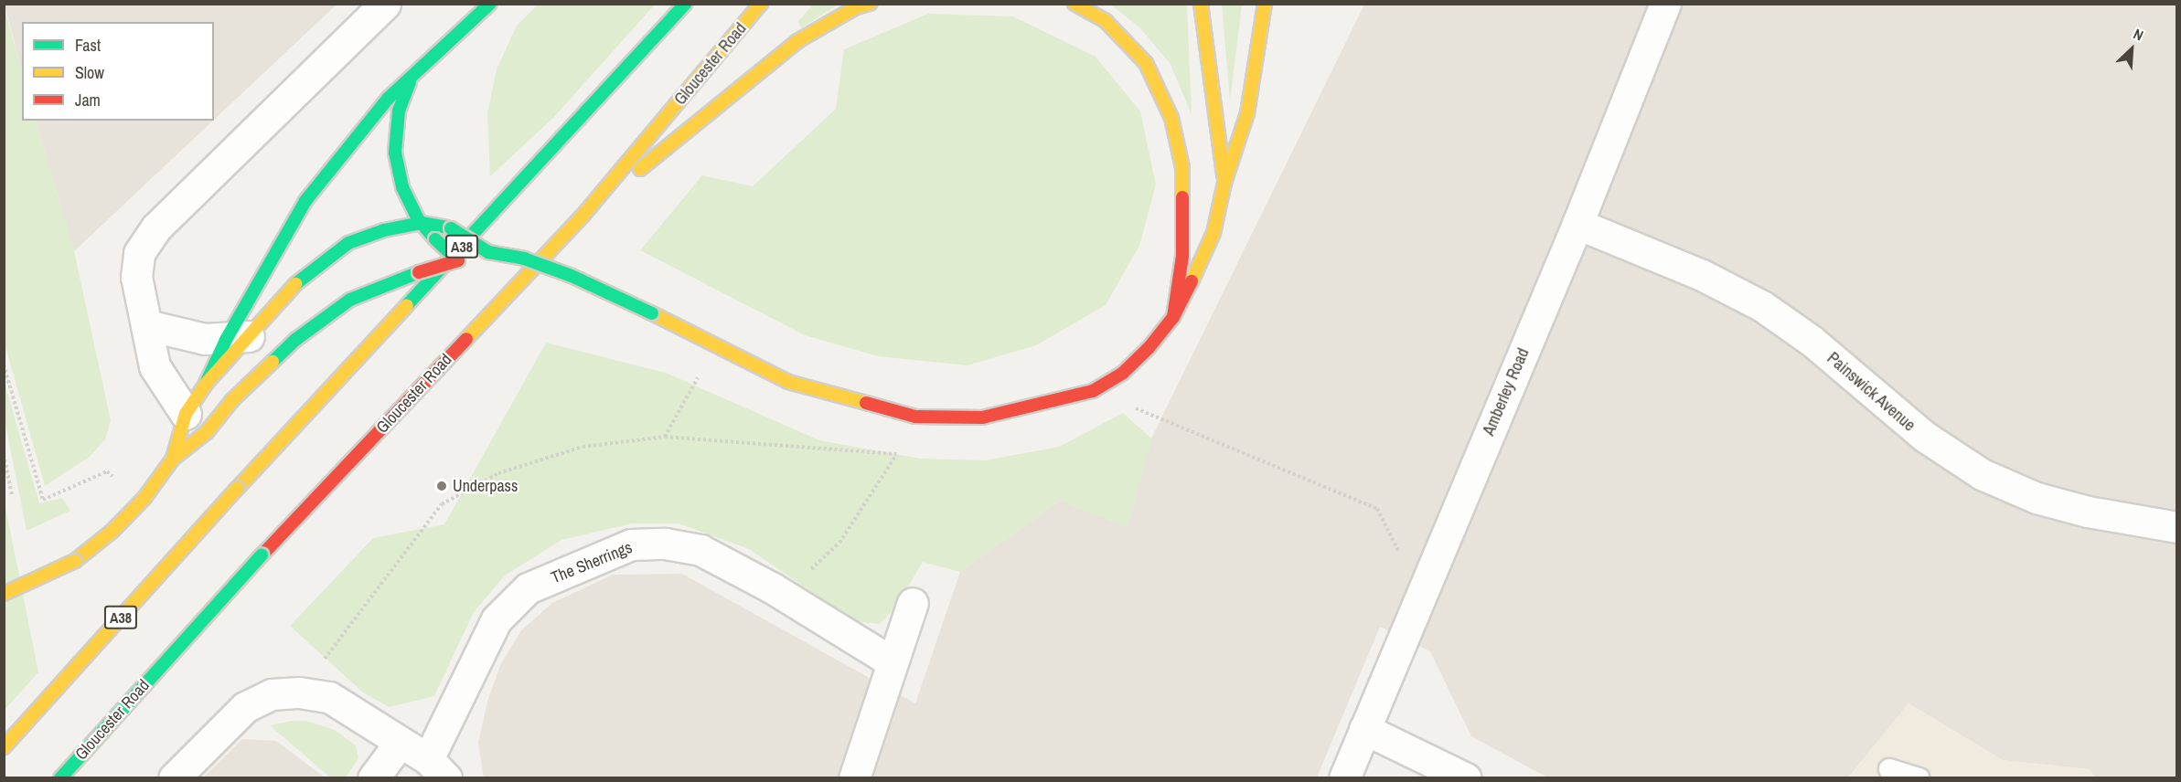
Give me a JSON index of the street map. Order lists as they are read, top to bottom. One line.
{"streets":{"main road":["Gloucester Road","A38"],"street":["Amberley Road","Painswick Avenue","The Sherrings"]},"crossings":[["Amberley Road","Painswick Avenue"]],"places":["Underpass"],"legend":["Fast","Slow","Jam"],"north":"top right"}
